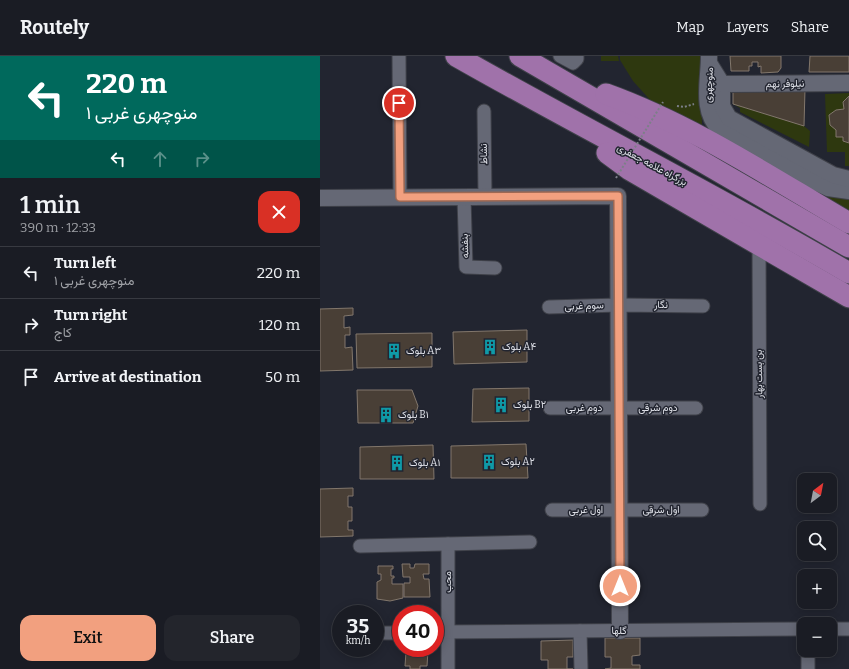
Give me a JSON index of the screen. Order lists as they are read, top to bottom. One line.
{"streets":{"highway":["بزرگراه علامه جعفری"],"street":["نیلوفر نهم","منوچهری","نشاط","بنفشه","نگار","سوم غربی","بن بست بهار","دوم غربی","دوم شرقی","اول غربی","اول شرقی","محب","گلها"]},"crossings":[["نیلوفر نهم","منوچهری"],["نگار","سوم غربی"],["دوم غربی","دوم شرقی"],["اول غربی","اول شرقی"]],"places":{"building":["بلوک A۴","بلوک A۳","بلوک B۲","بلوک B۱","بلوک A۲","بلوک A۱"]},"north":"top right","page":{"header":"Routely","nav":["Map","Layers","Share"],"turn":["220 m","منوچهری غربی ۱"],"heading":["1 min","390 m · 12:33"],"list":[{"name":"Turn left","note":"منوچهری غربی ۱","value":"220 m"},{"name":"Turn right","note":"کاج","value":"120 m"},{"name":"Arrive at destination","value":"50 m"}],"map_buttons":["+","−"],"speed":"35 km/h","limit":"40","buttons":["Exit","Share"]}}
